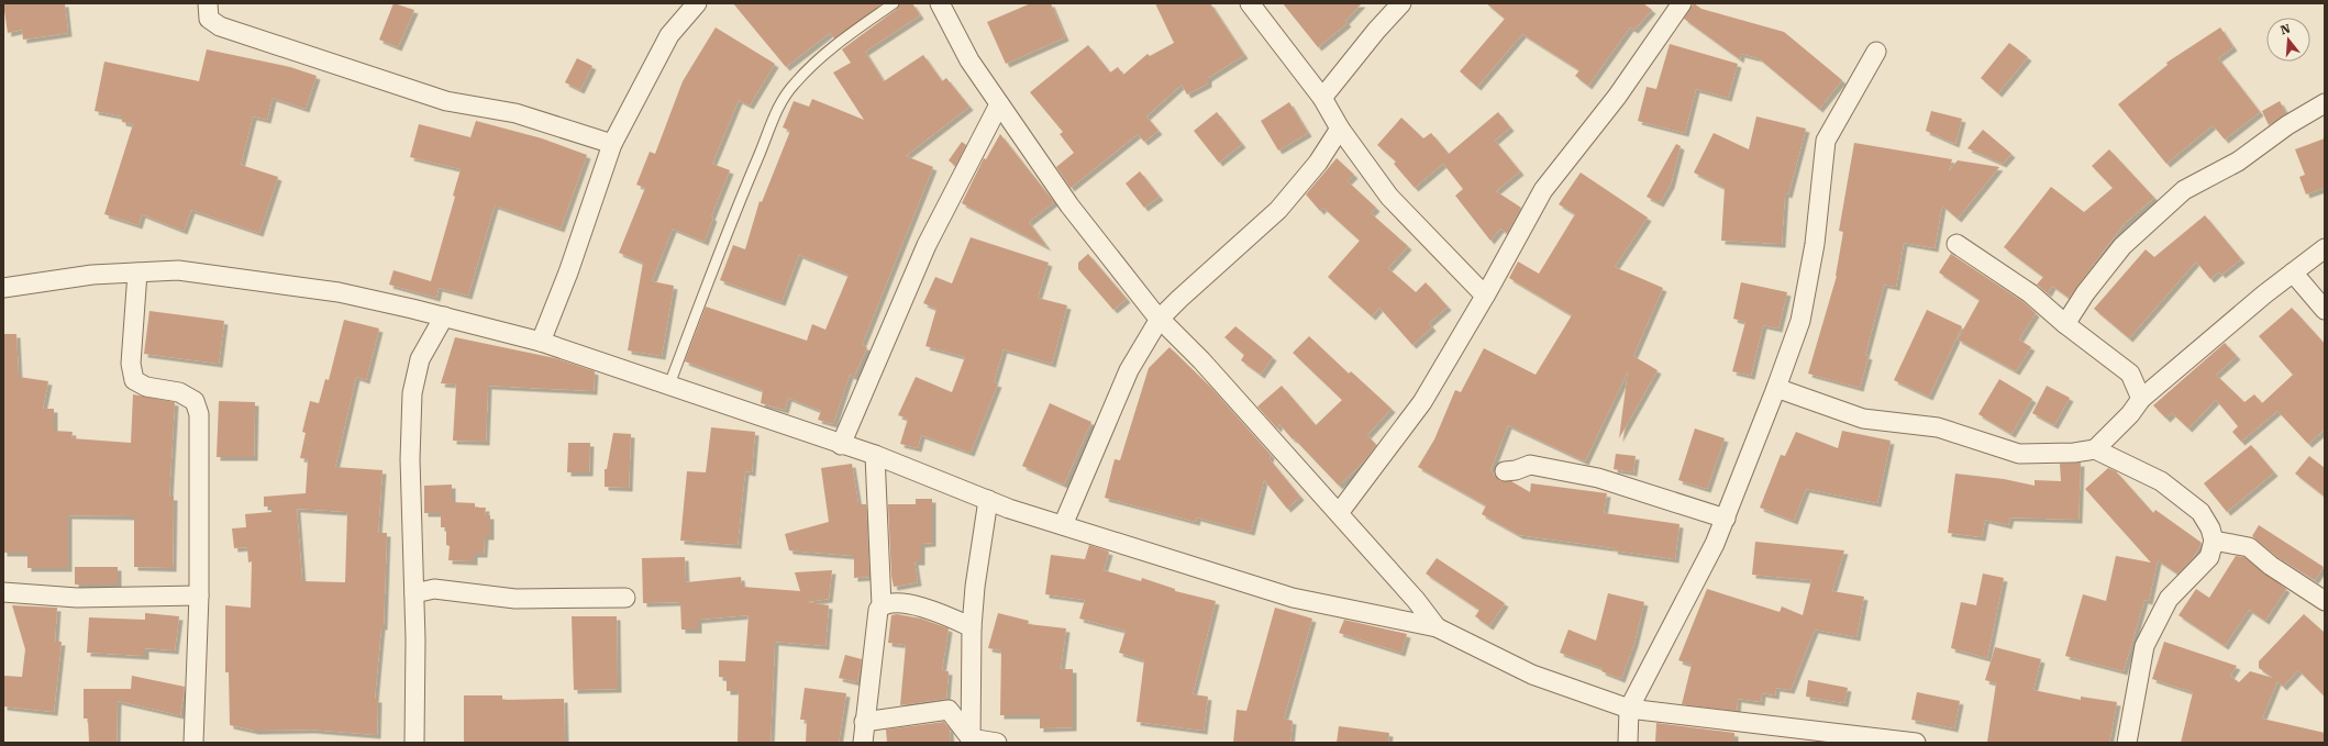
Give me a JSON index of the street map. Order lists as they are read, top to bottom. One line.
{"north":"top"}
